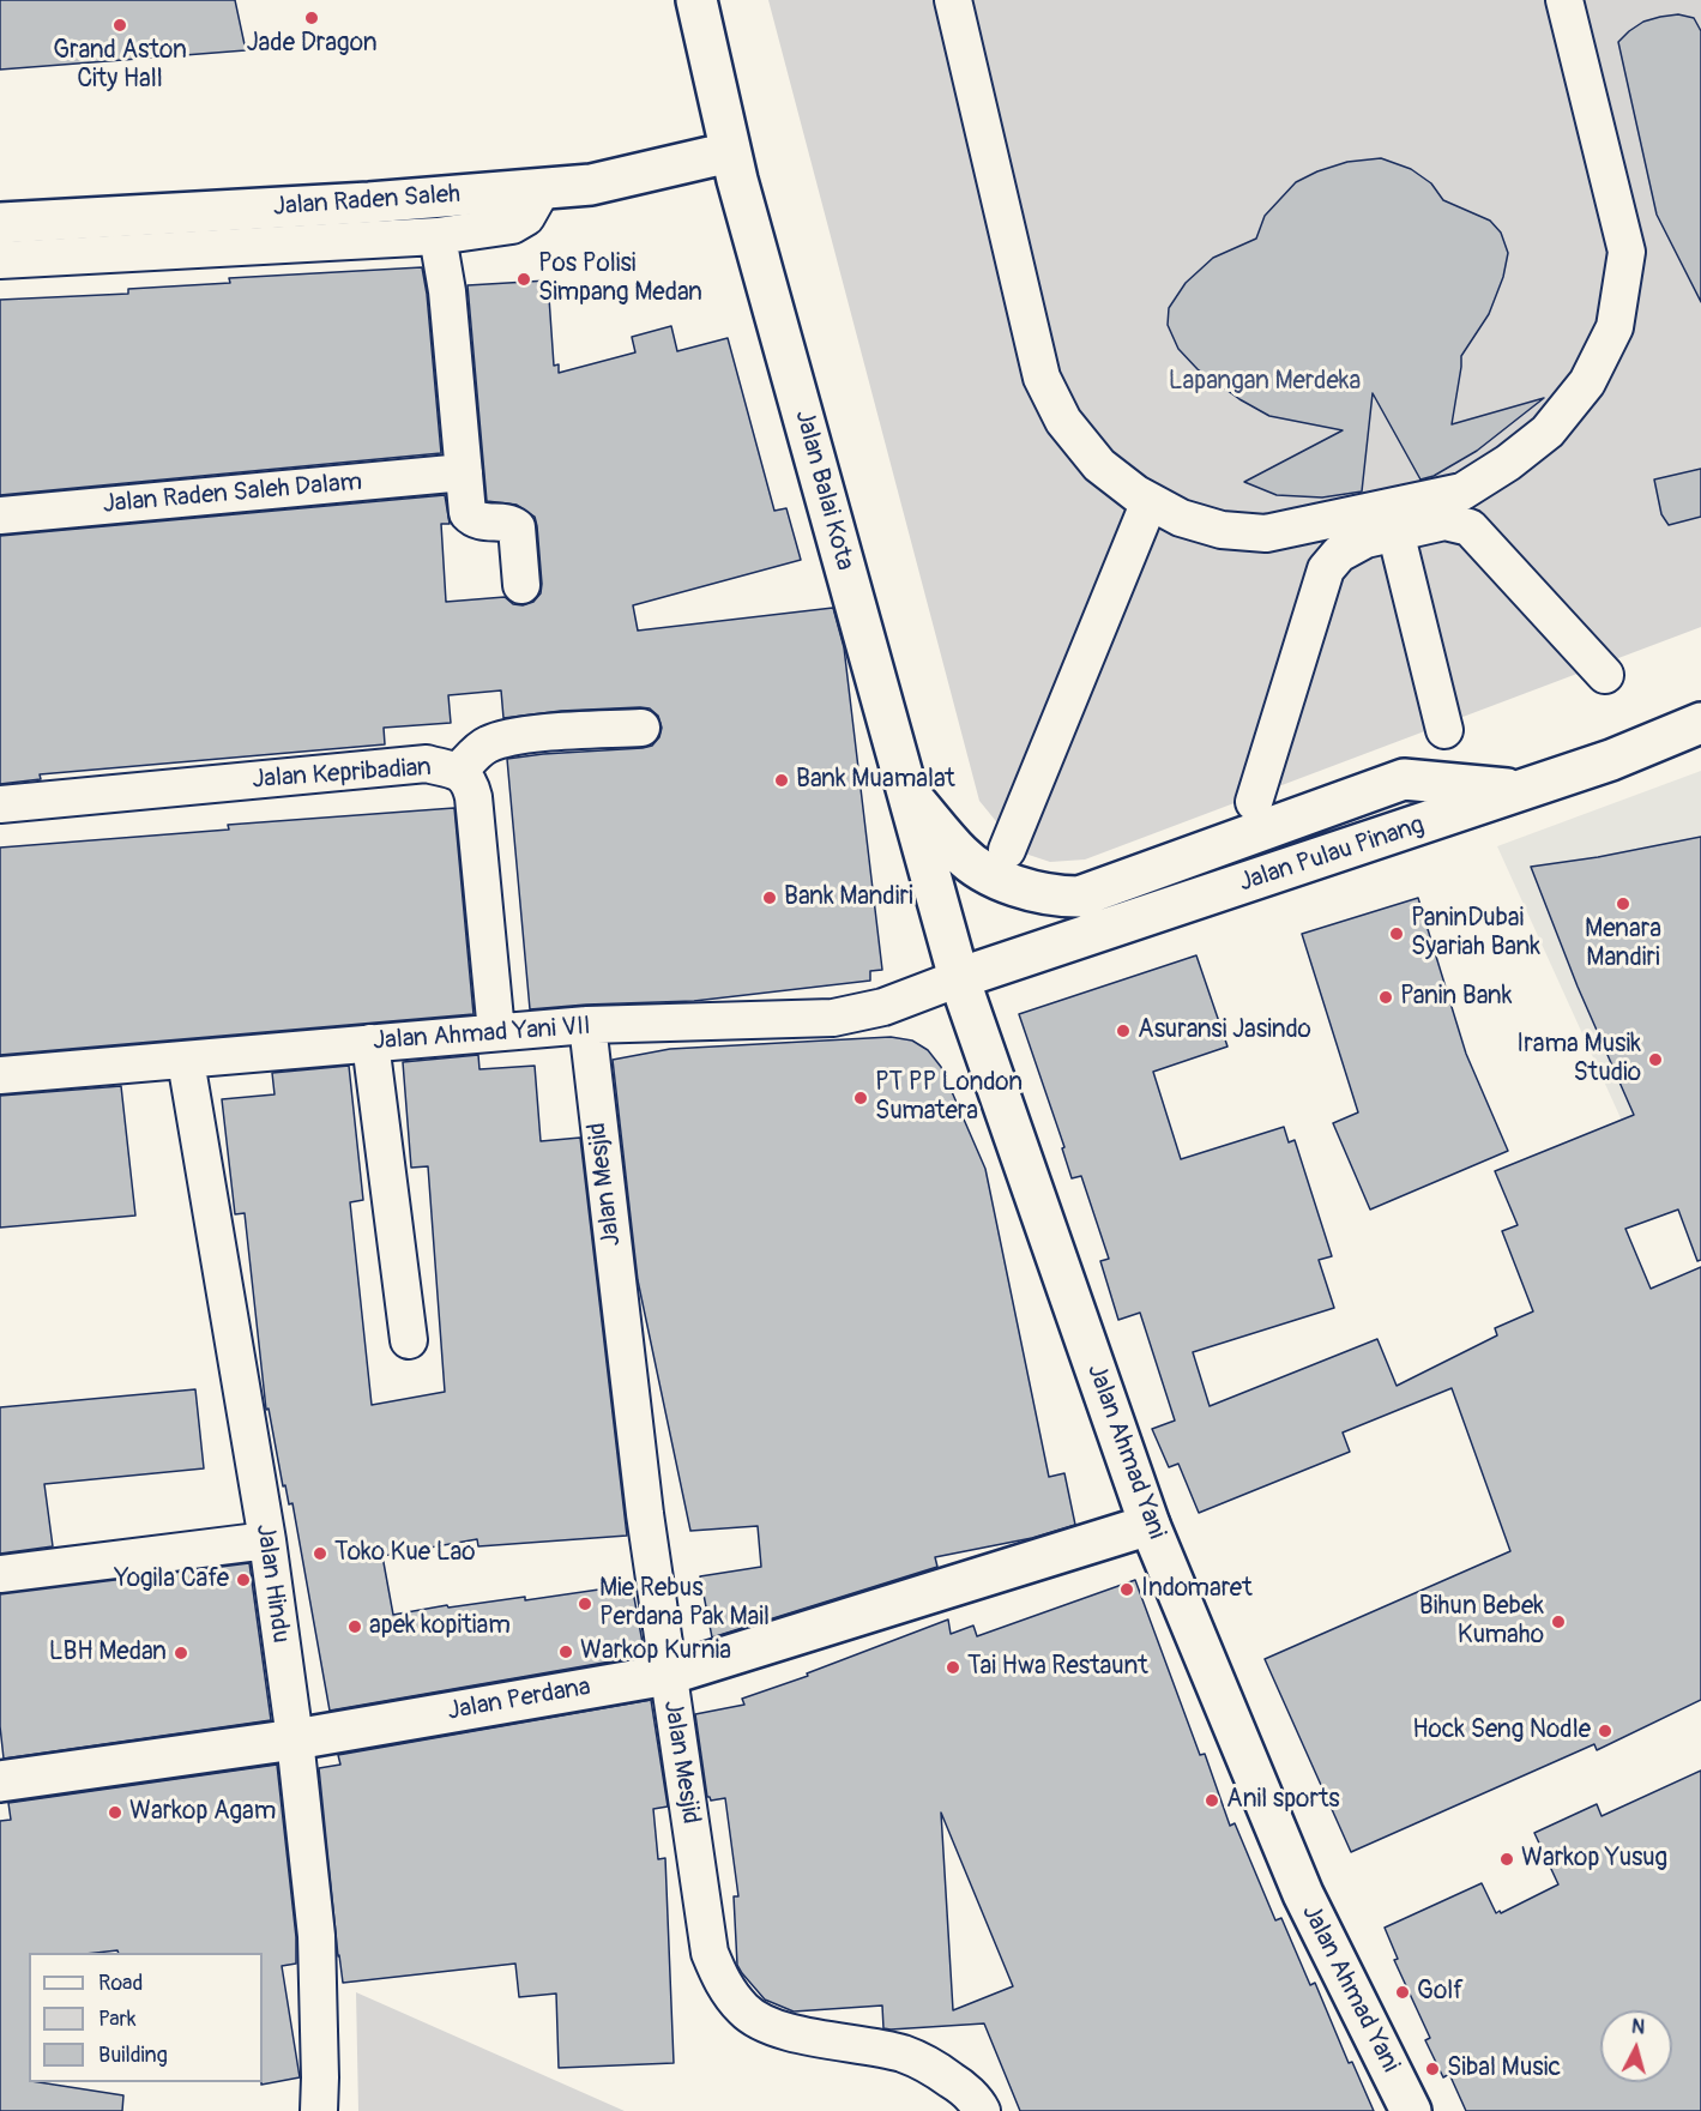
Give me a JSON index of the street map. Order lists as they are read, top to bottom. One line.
{"streets":{"main road":["Jalan Raden Saleh","Jalan Balai Kota","Jalan Pulau Pinang","Jalan Ahmad Yani","Jalan Perdana"],"street":["Jalan Raden Saleh Dalam","Jalan Kepribadian","Jalan Ahmad Yani VII","Jalan Mesjid","Jalan Hindu"]},"crossings":[["Jalan Raden Saleh","Jalan Balai Kota"],["Jalan Balai Kota","Jalan Pulau Pinang"],["Jalan Balai Kota","Jalan Ahmad Yani VII"],["Jalan Balai Kota","Jalan Ahmad Yani"],["Jalan Kepribadian","Jalan Ahmad Yani VII"],["Jalan Pulau Pinang","Jalan Ahmad Yani VII"],["Jalan Pulau Pinang","Jalan Ahmad Yani"],["Jalan Ahmad Yani VII","Jalan Mesjid"],["Jalan Ahmad Yani VII","Jalan Ahmad Yani"],["Jalan Ahmad Yani VII","Jalan Hindu"],["Jalan Mesjid","Jalan Perdana"],["Jalan Ahmad Yani","Jalan Perdana"],["Jalan Hindu","Jalan Perdana"]],"parks":["Lapangan Merdeka"],"places":["Jade Dragon","Grand Aston City Hall","Pos Polisi Simpang Medan","Bank Muamalat","Bank Mandiri","Menara Mandiri","PaninDubai Syariah Bank","Panin Bank","Asuransi Jasindo","Irama Musik Studio","PT PP London Sumatera","Toko Kue Lao","Yogila Cafe","Indomaret","Mie Rebus Perdana Pak Mail","Bihun Bebek Kumaho","apek kopitiam","Warkop Kurnia","LBH Medan","Tai Hwa Restaunt","Hock Seng Nodle","Anil sports","Warkop Agam","Warkop Yusug","Golf","Sibal Music"],"legend":["Road","Park","Building"],"north":"top"}
